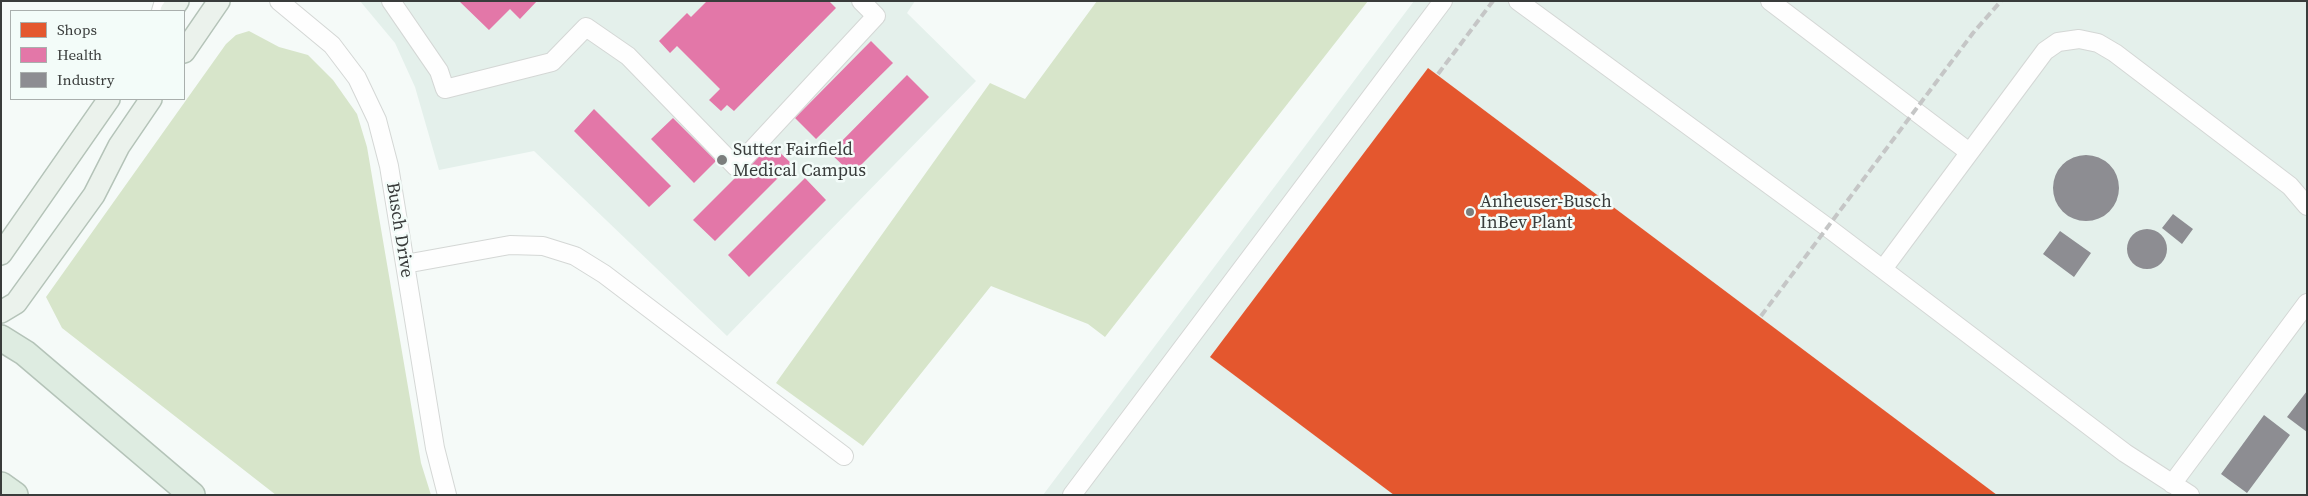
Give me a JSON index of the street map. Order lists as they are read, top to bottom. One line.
{"streets":{"street":["Busch Drive"]},"places":["Sutter Fairfield Medical Campus","Anheuser-Busch InBev Plant"],"legend":["Shops","Health","Industry"]}
